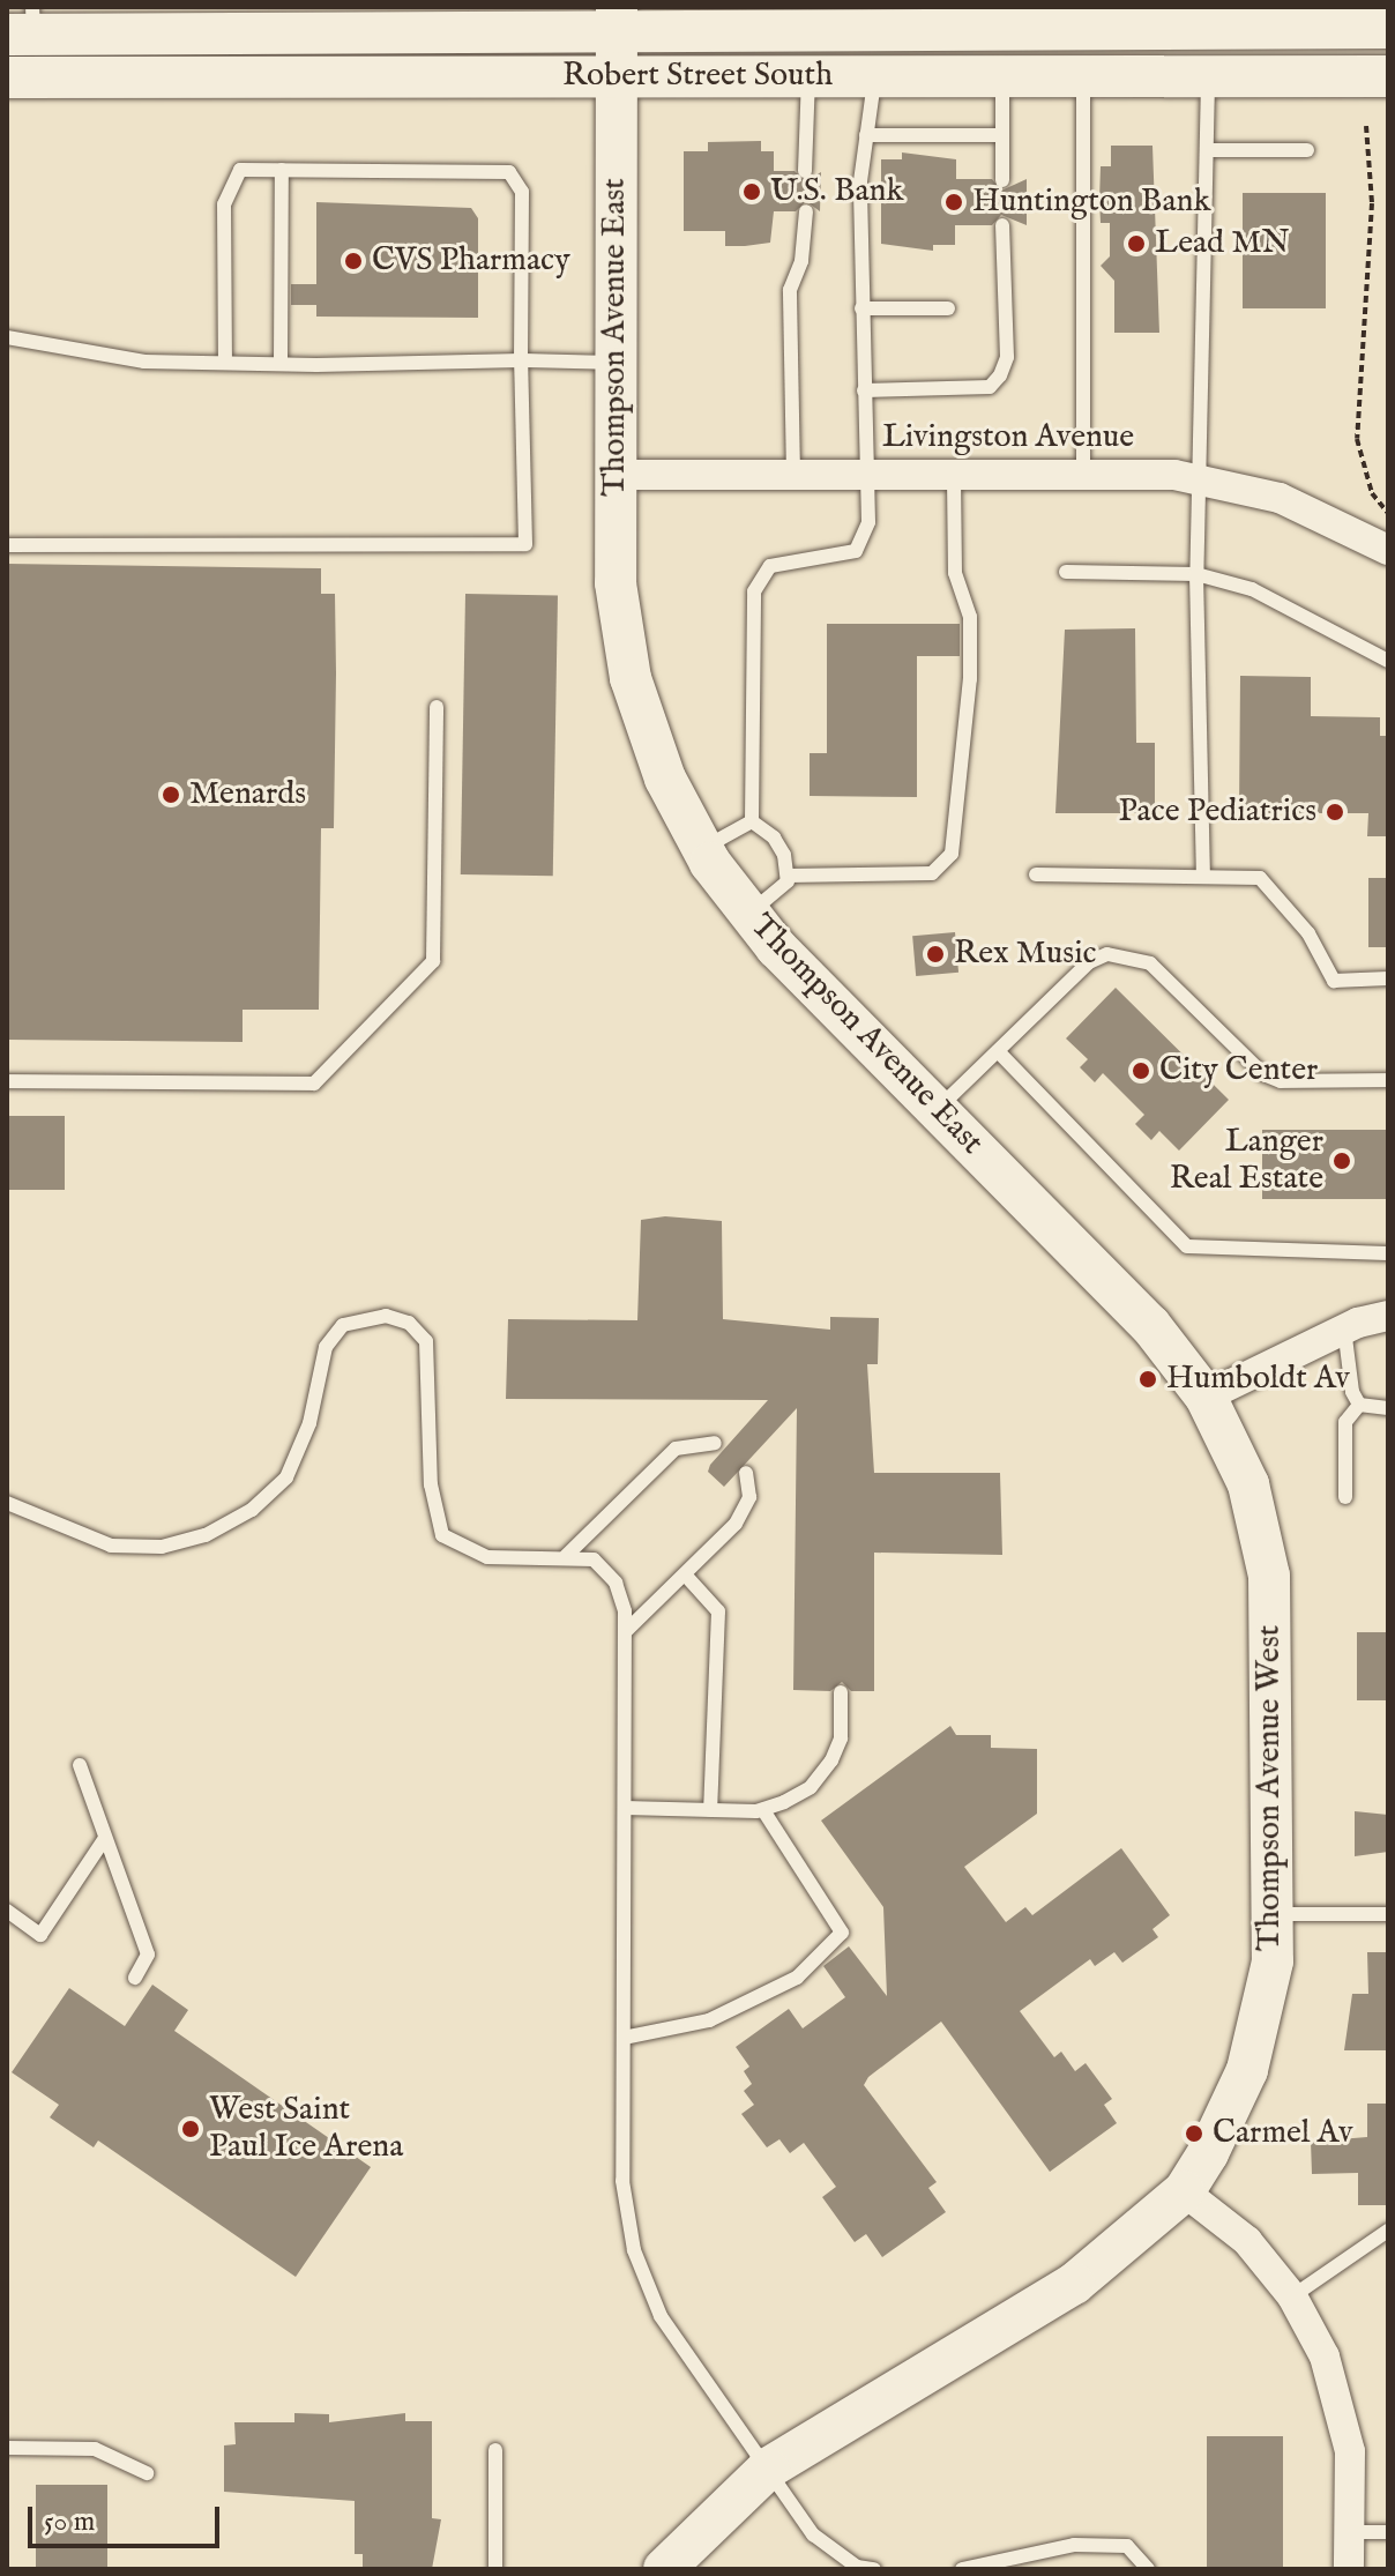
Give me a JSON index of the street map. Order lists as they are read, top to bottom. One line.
{"streets":{"street":["Robert Street South","Thompson Avenue East","Livingston Avenue","Thompson Avenue West"]},"crossings":[["Robert Street South","Thompson Avenue East"],["Thompson Avenue East","Livingston Avenue"],["Thompson Avenue East","Thompson Avenue West"]],"places":["U.S. Bank","Huntington Bank","Lead MN","CVS Pharmacy","Menards","Pace Pediatrics","Rex Music","City Center","Langer Real Estate","Humboldt Av","West Saint Paul Ice Arena","Carmel Av"],"scale_bar":"50 m"}
